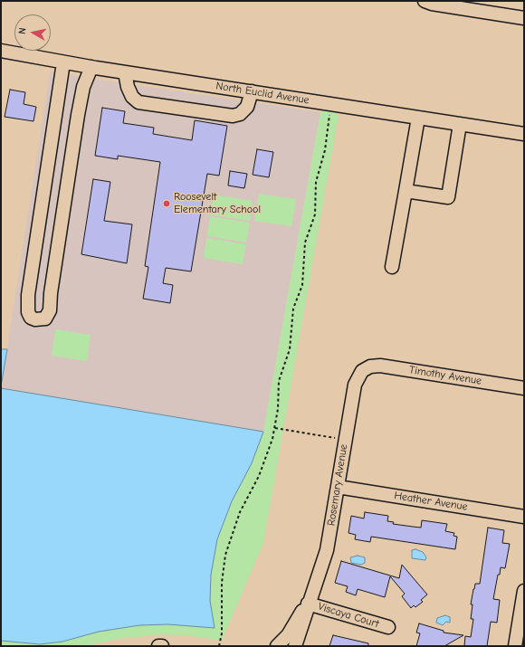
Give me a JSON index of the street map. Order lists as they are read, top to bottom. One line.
{"streets":{"street":["North Euclid Avenue","Timothy Avenue","Rosemary Avenue","Heather Avenue","Viscaya Court"]},"crossings":[["Timothy Avenue","Rosemary Avenue"],["Rosemary Avenue","Heather Avenue"],["Rosemary Avenue","Viscaya Court"]],"places":["Roosevelt Elementary School"],"north":"left"}
